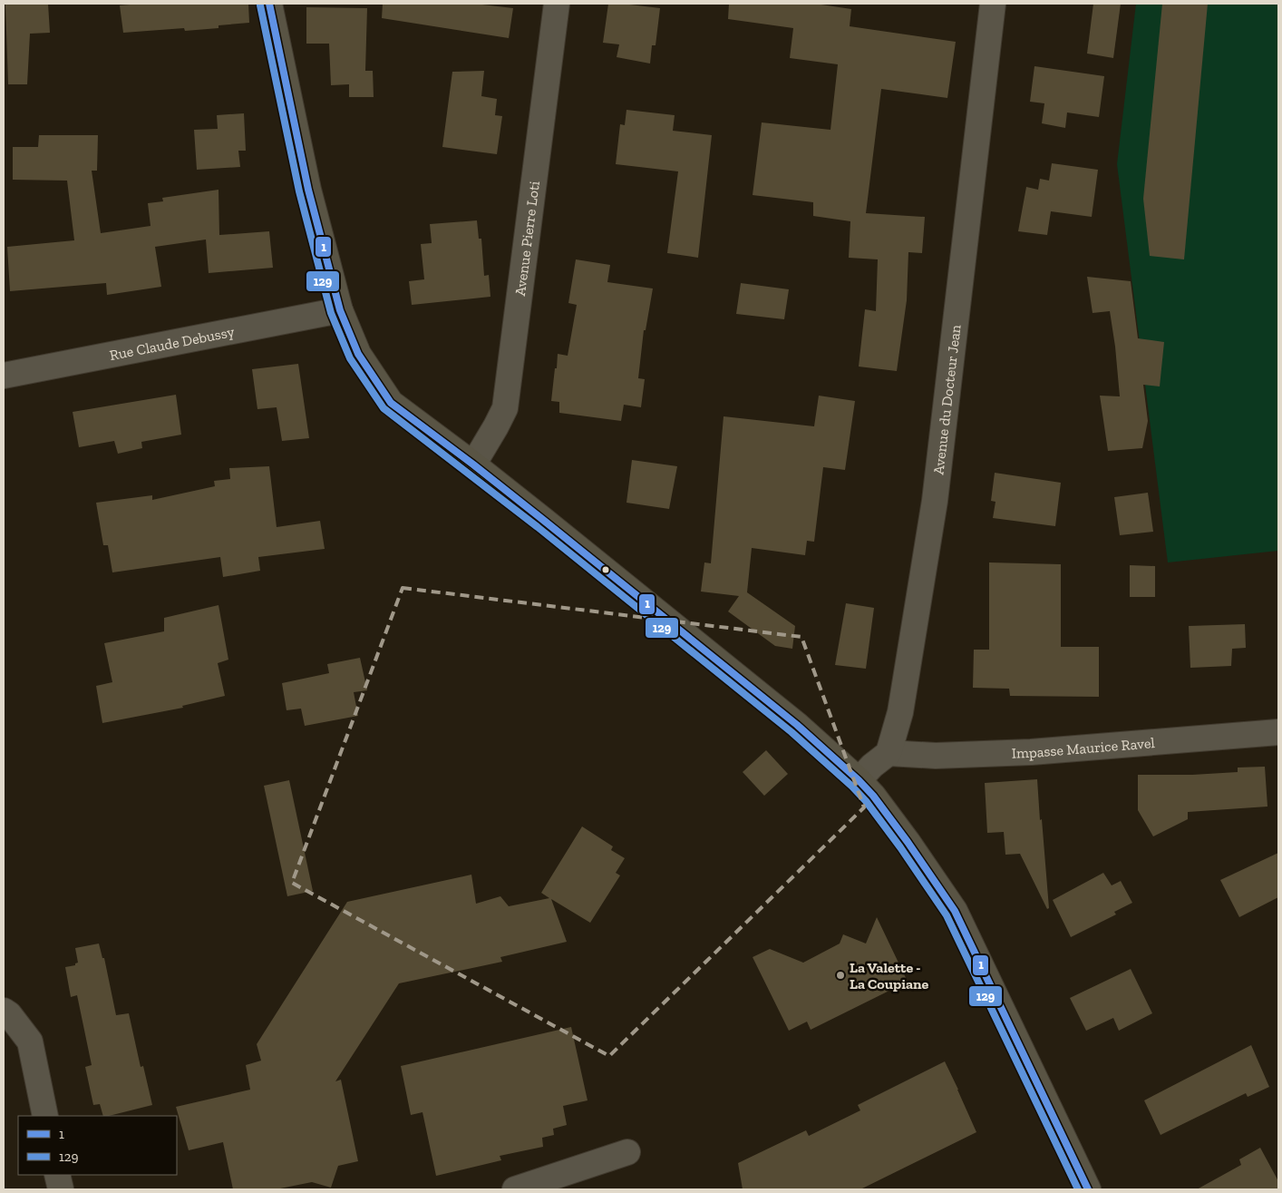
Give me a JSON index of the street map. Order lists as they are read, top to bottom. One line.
{"streets":{"street":["Avenue Pierre Loti","Rue Claude Debussy","Avenue du Docteur Jean","Impasse Maurice Ravel"]},"crossings":[["Avenue du Docteur Jean","Impasse Maurice Ravel"]],"places":["La Valette - La Coupiane"],"lines":["transit line 1","transit line 129"],"legend":["1","129"]}
